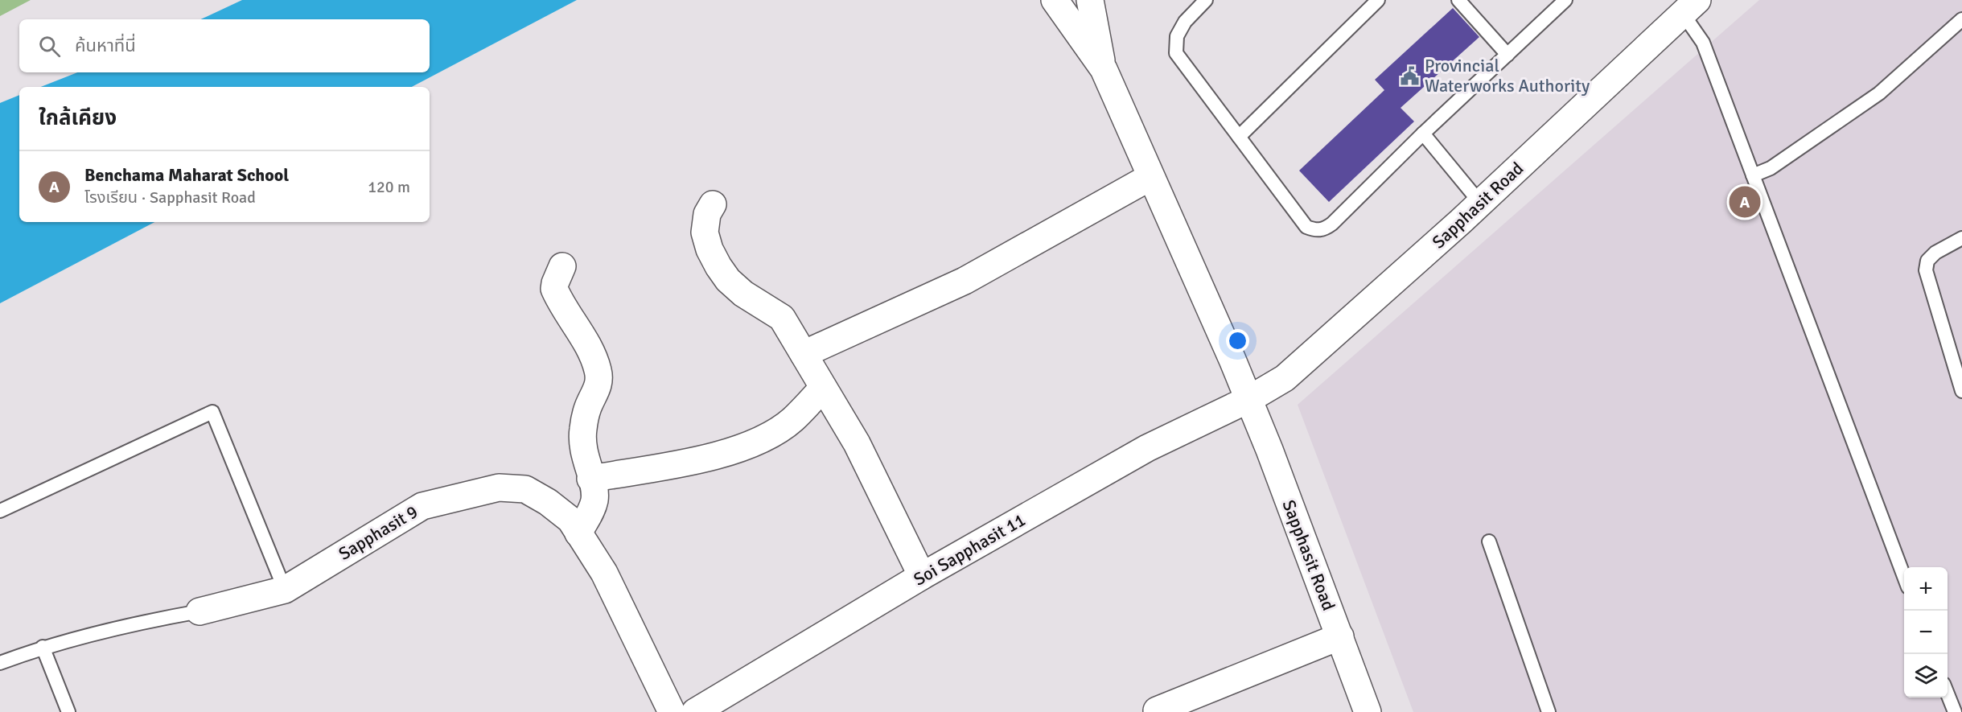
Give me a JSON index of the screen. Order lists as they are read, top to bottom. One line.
{"streets":{"street":["Sapphasit Road","Sapphasit 9","Soi Sapphasit 11"]},"crossings":[["Sapphasit Road","Soi Sapphasit 11"]],"places":{"public building":["Provincial Waterworks Authority"]},"page":{"search":"ค้นหาที่นี่","heading":"ใกล้เคียง","list":[{"mark":"A","name":"Benchama Maharat School","note":"โรงเรียน · Sapphasit Road","value":"120 m"}],"pins":"A","map_buttons":["+","−"]}}
